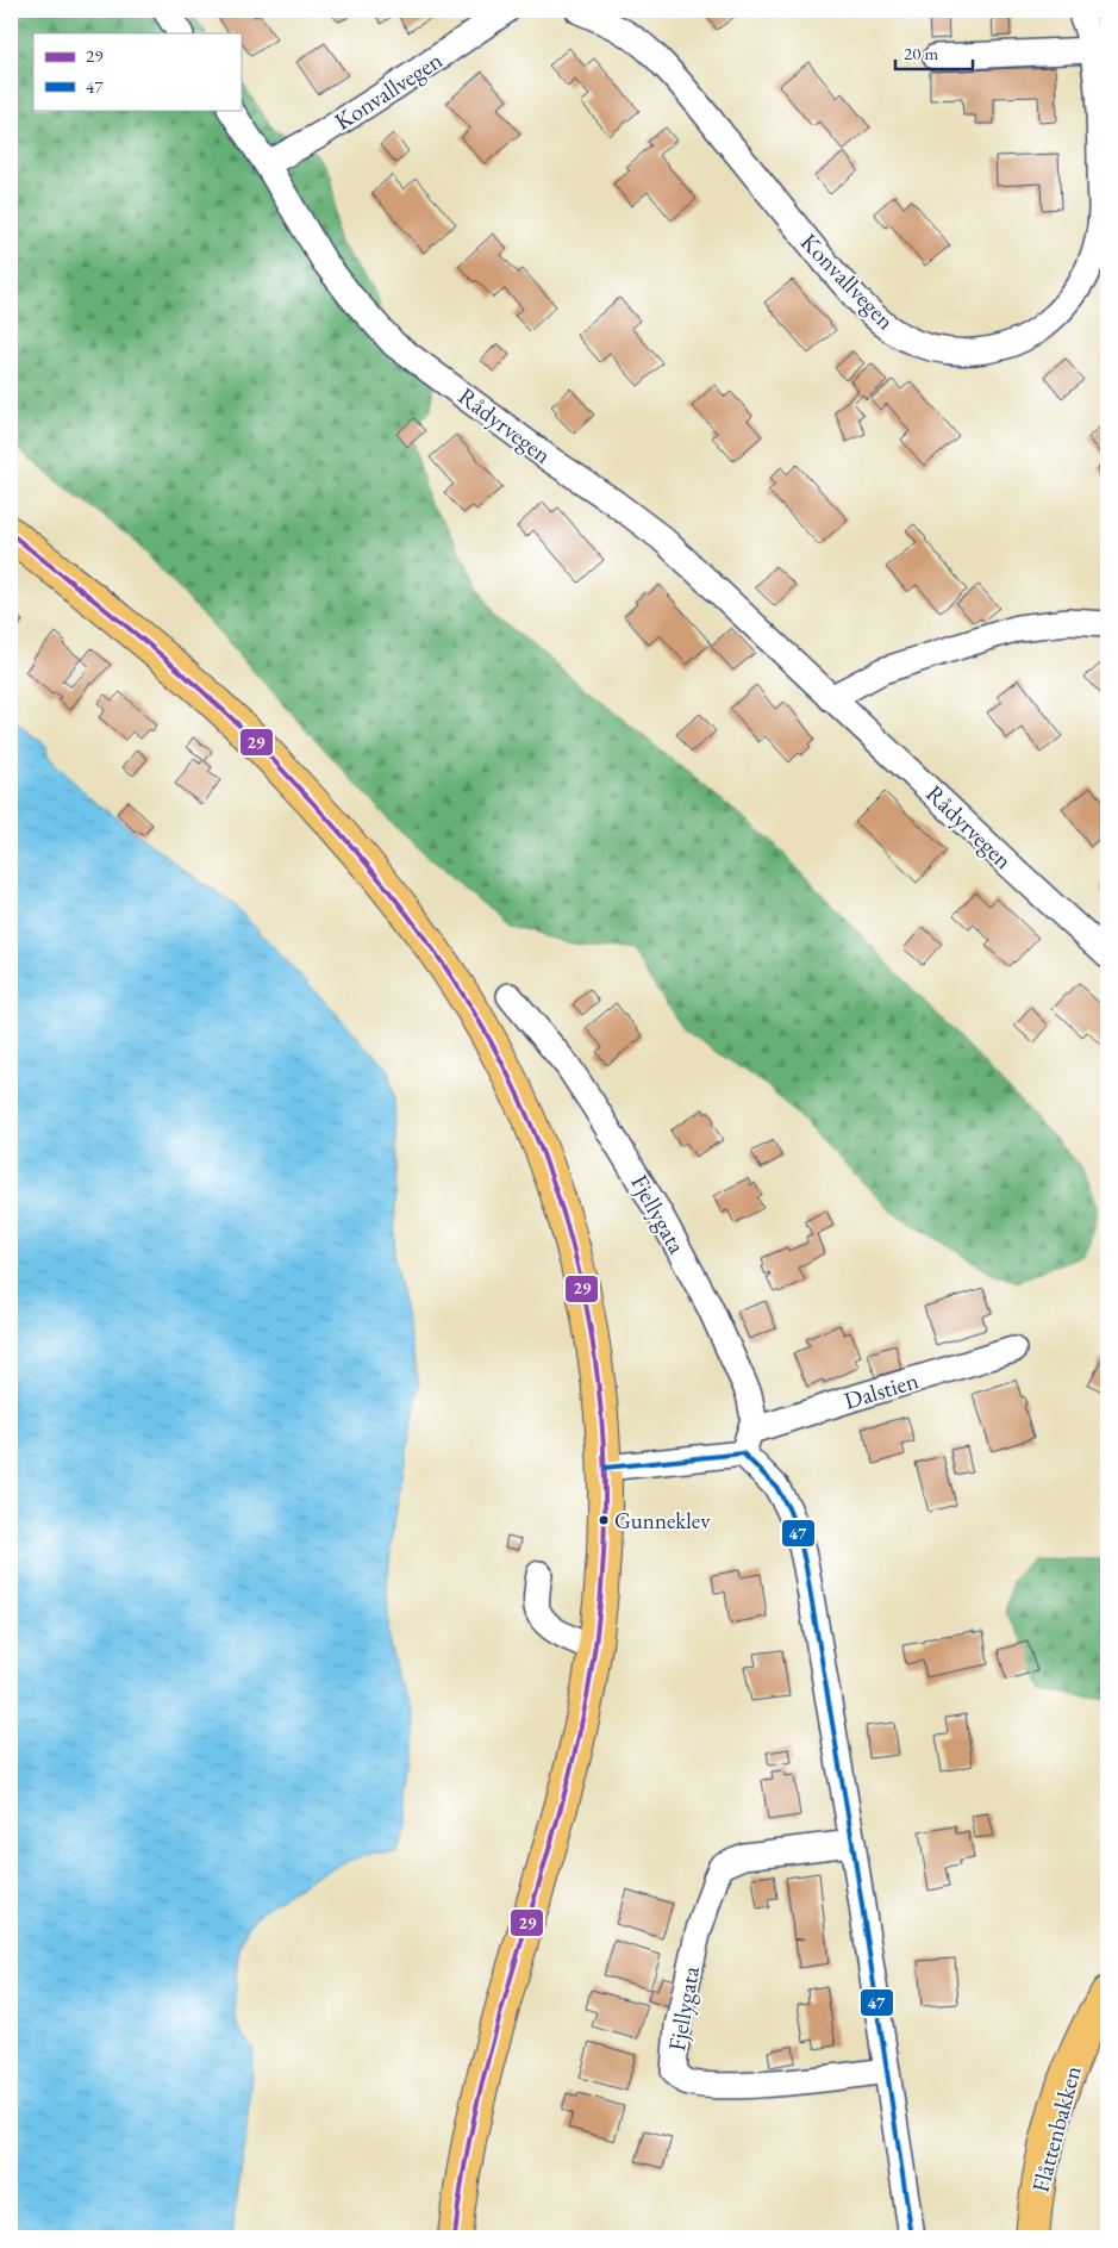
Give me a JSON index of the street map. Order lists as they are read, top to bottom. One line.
{"streets":{"main road":["Flåttenbakken"],"street":["Konvallvegen","Rådyrvegen","Fjellygata","Dalstien"]},"crossings":[["Konvallvegen","Rådyrvegen"],["Fjellygata","Dalstien"]],"places":["Gunneklev"],"lines":["transit line 29","transit line 47"],"legend":["29","47"],"scale_bar":"20 m"}
